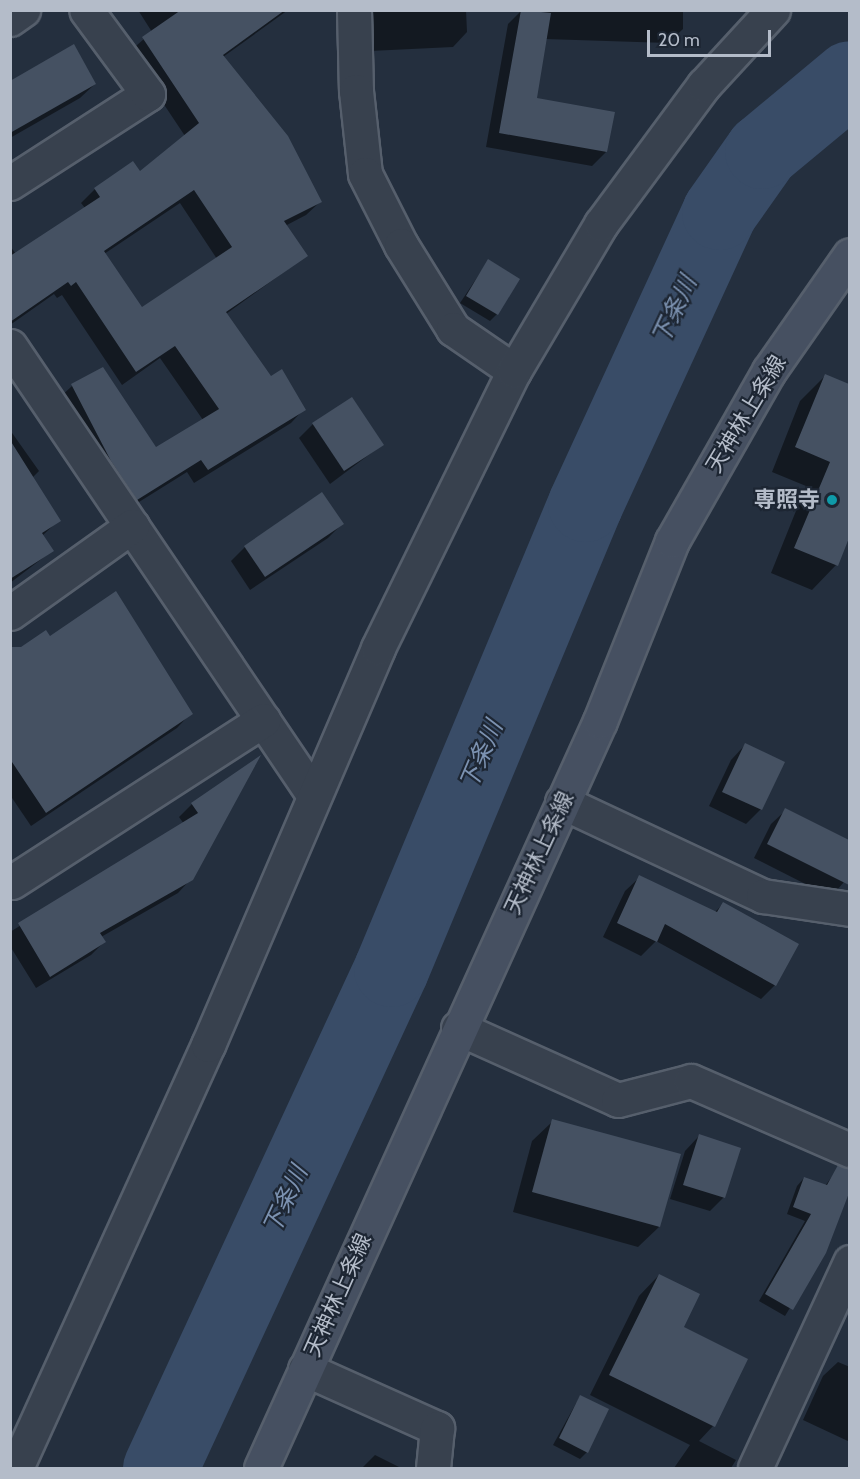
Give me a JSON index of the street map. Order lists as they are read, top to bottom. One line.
{"streets":{"main road":["天神林上条線"]},"water":["下条川"],"places":["専照寺"],"scale_bar":"20 m"}
